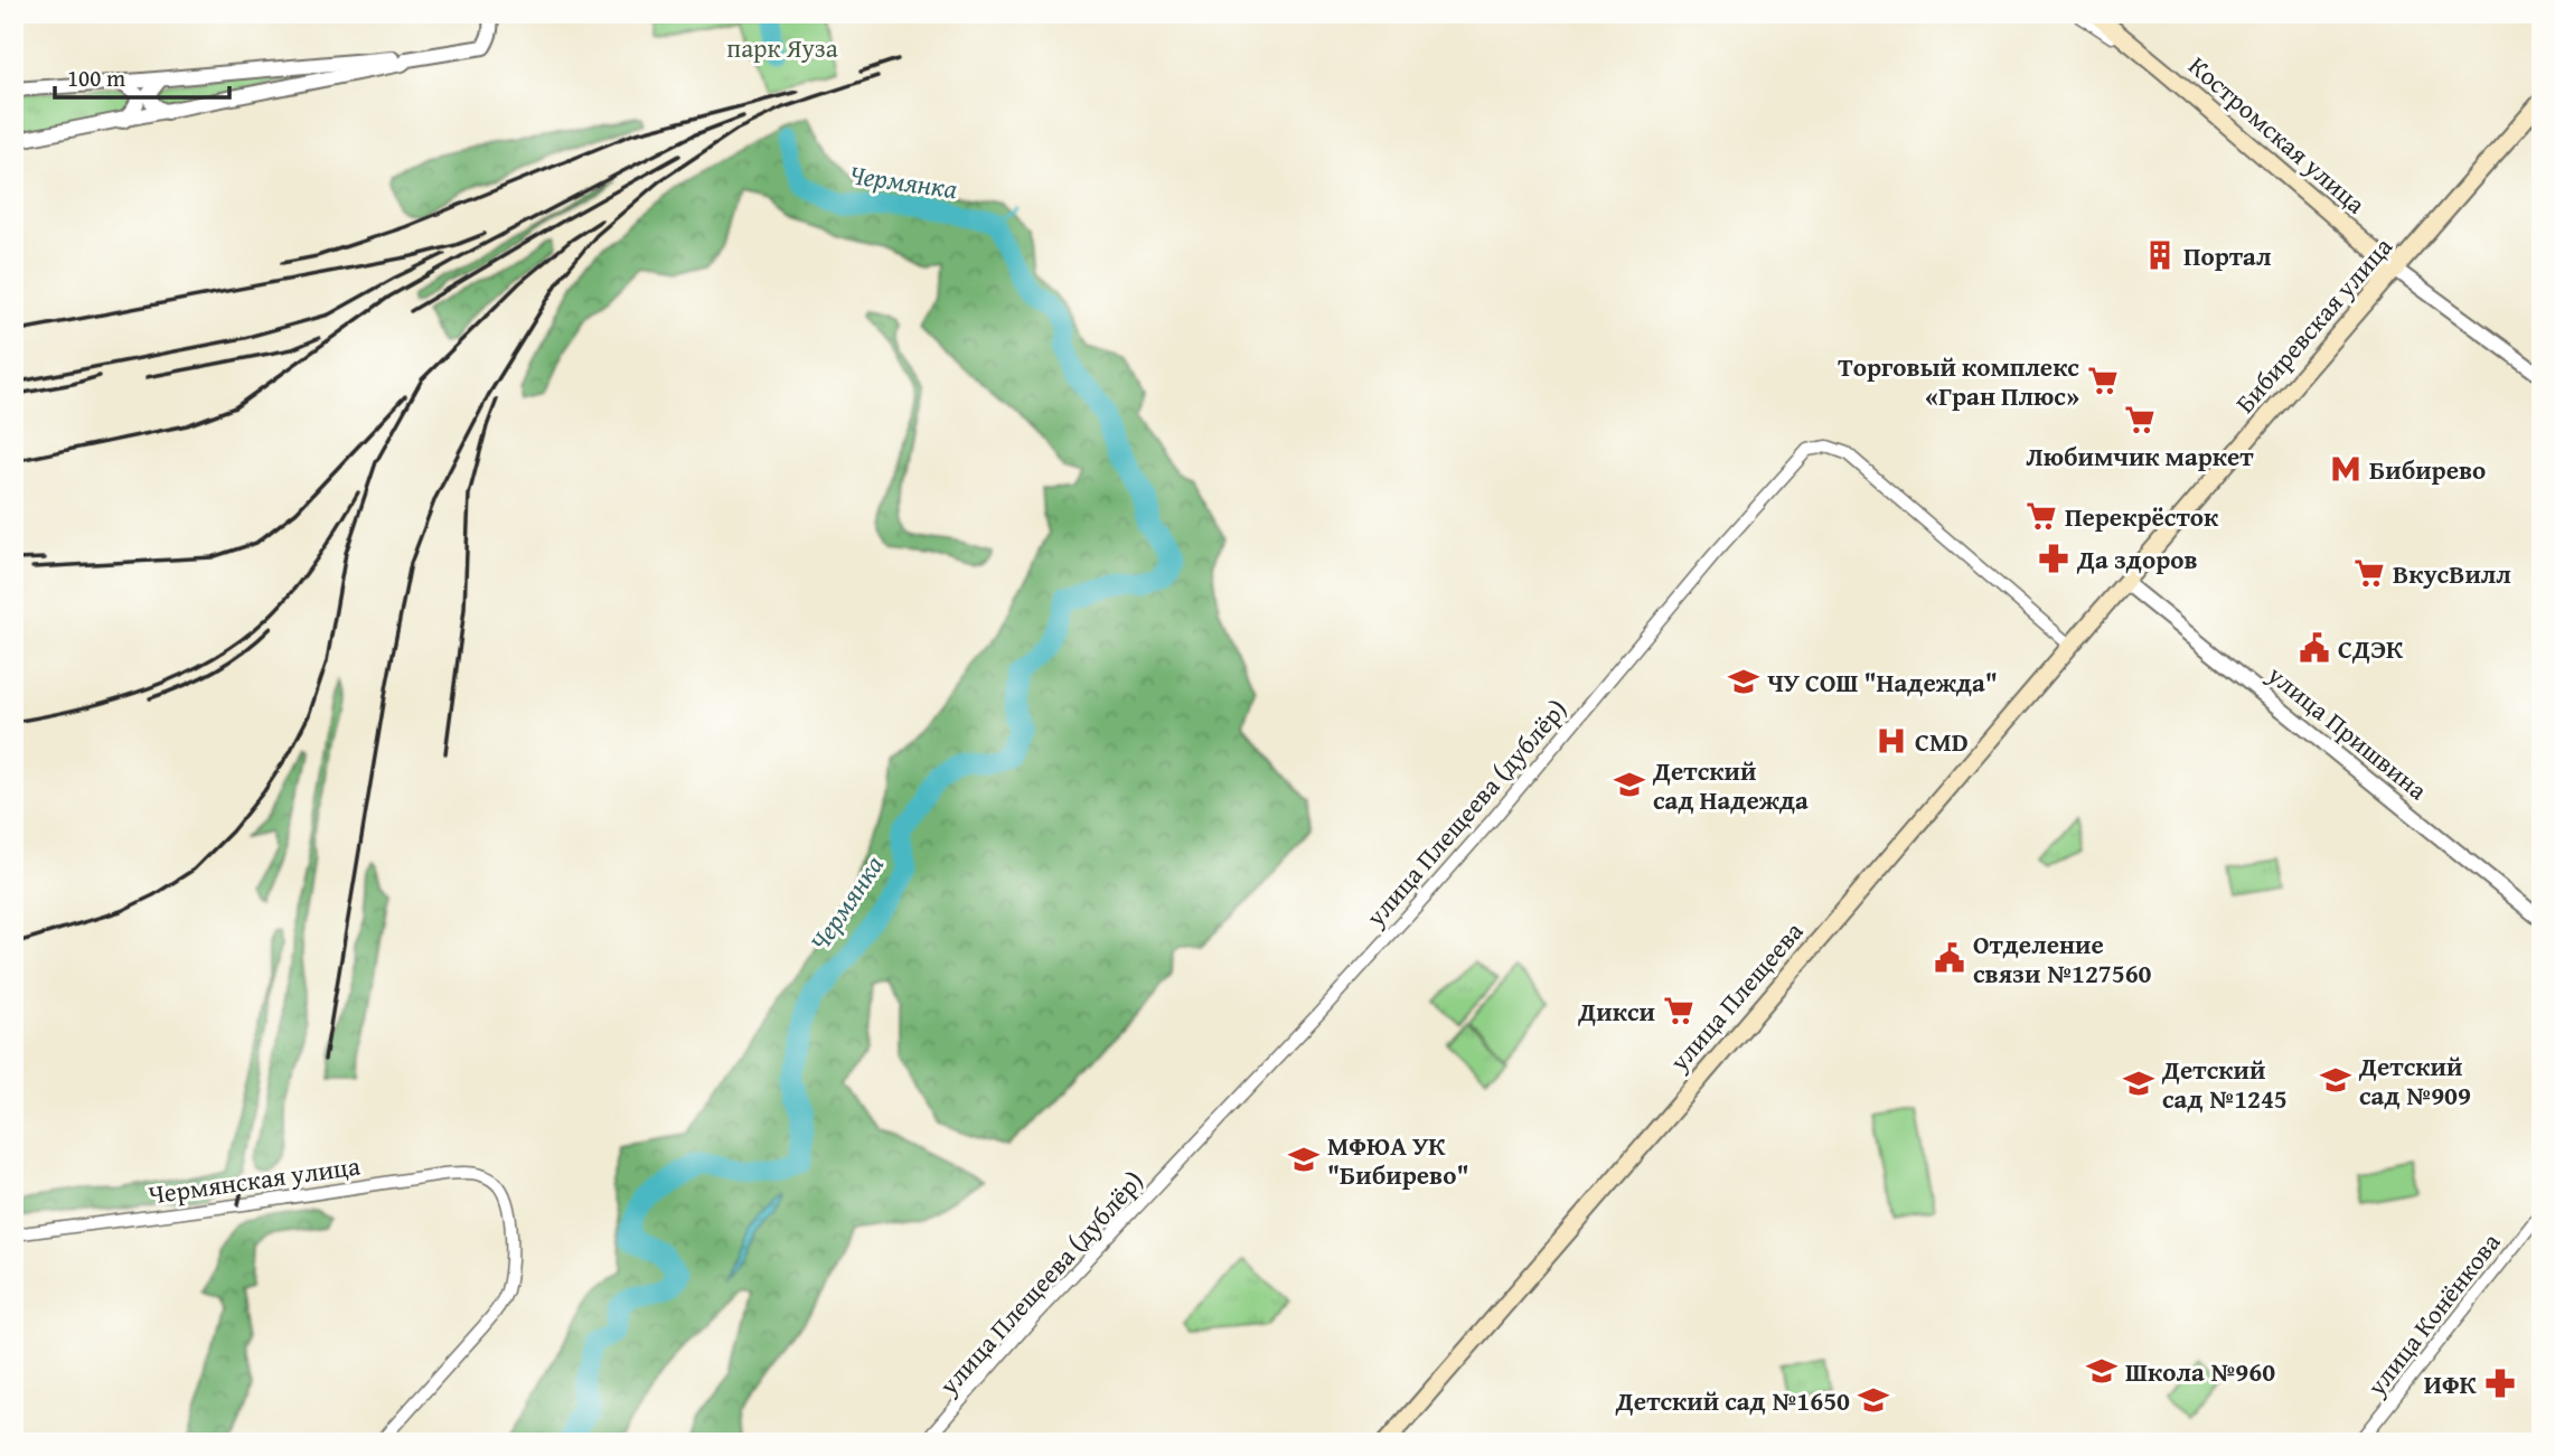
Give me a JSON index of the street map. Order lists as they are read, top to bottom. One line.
{"streets":{"main road":["Костромская улица","Бибиревская улица","улица Плещеева"],"street":["улица Пришвина","улица Плещеева (дублёр)","Чермянская улица","улица Конёнкова"]},"crossings":[["Костромская улица","Бибиревская улица"],["Бибиревская улица","улица Пришвина"],["Бибиревская улица","улица Плещеева"],["улица Пришвина","улица Плещеева"],["улица Плещеева (дублёр)","улица Плещеева"]],"water":["Чермянка"],"parks":["парк Яуза"],"places":{"building":["Портал"],"supermarket":["Торговый комплекс «Гран Плюс»","Любимчик маркет","Перекрёсток","ВкусВилл","Дикси"],"metro station":["Бибирево"],"pharmacy":["Да здоров","ИФК"],"public building":["СДЭК","Отделение связи №127560"],"school or university":["ЧУ СОШ \"Надежда\"","Детский сад Надежда","Детский сад №909","Детский сад №1245","МФЮА УК \"Бибирево\"","Школа №960","Детский сад №1650"],"hospital":["CMD"]},"scale_bar":"100 m"}
